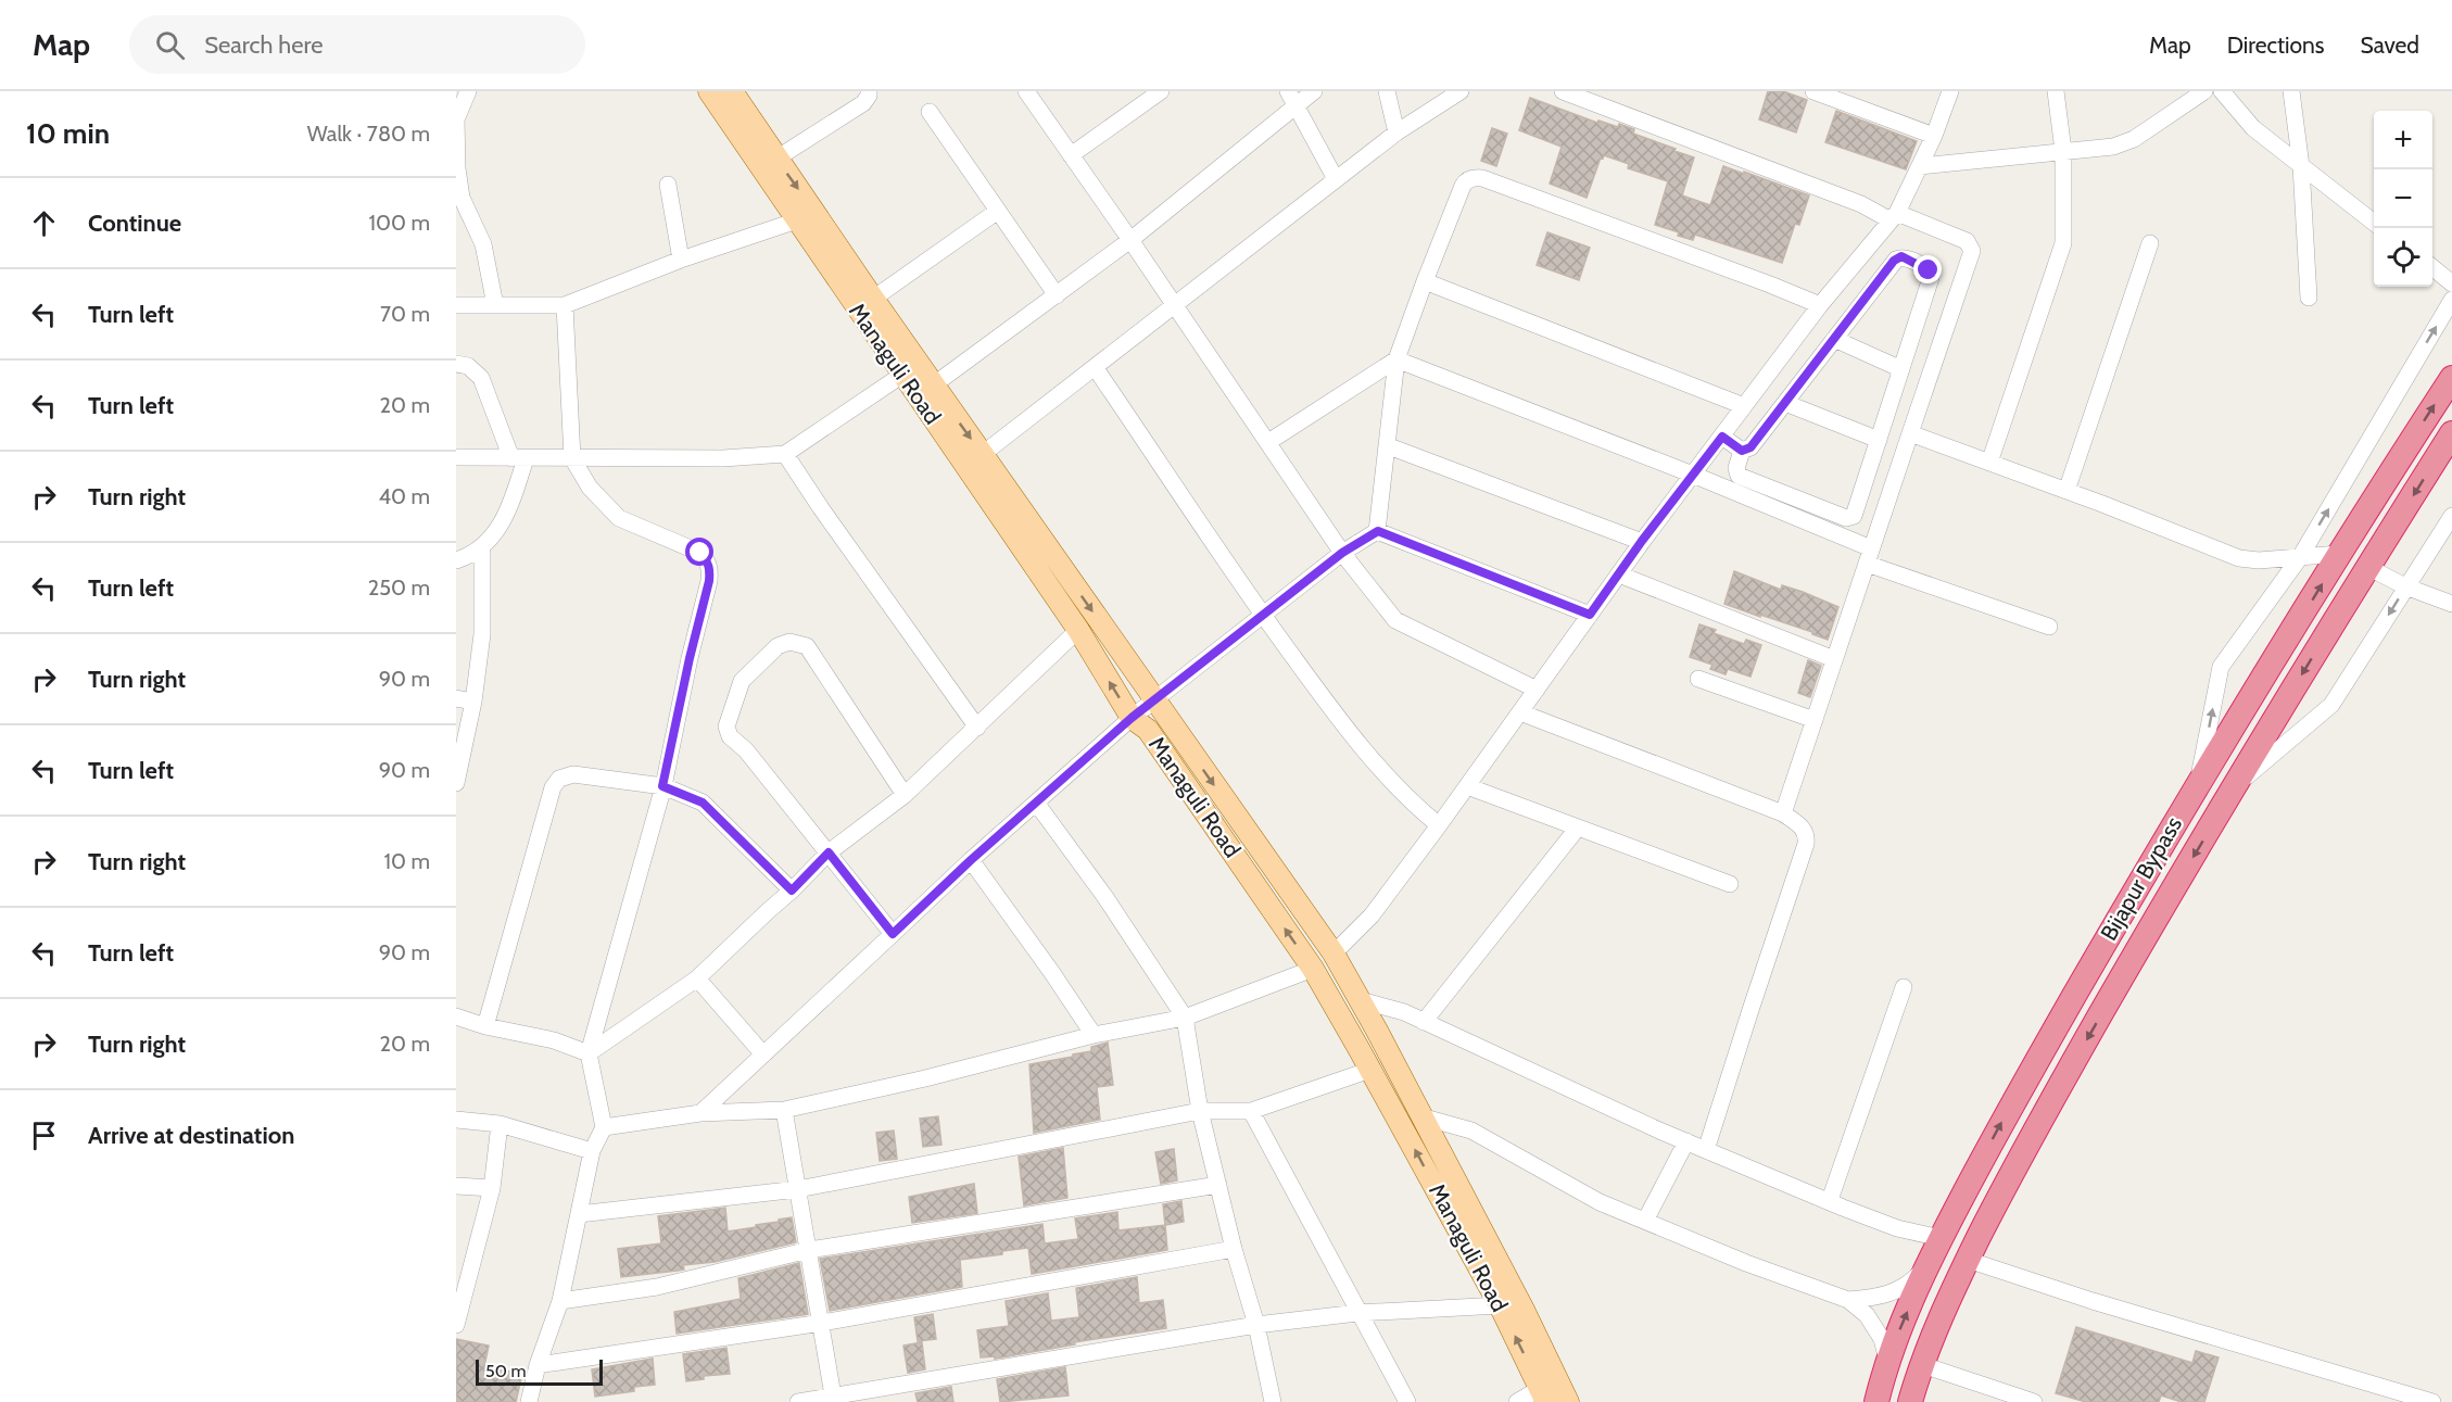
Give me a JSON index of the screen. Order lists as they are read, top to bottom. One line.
{"streets":{"highway":["Bijapur Bypass"],"main road":["Managuli Road"]},"scale_bar":"50 m","page":{"header":"Map","search":"Search here","nav":["Map","Directions","Saved"],"heading":["10 min","Walk · 780 m"],"map_buttons":["+","−"],"list":[["Continue","100 m"],["Turn left","70 m"],["Turn left","20 m"],["Turn right","40 m"],["Turn left","250 m"],["Turn right","90 m"],["Turn left","90 m"],["Turn right","10 m"],["Turn left","90 m"],["Turn right","20 m"],"Arrive at destination"],"scale":"50 m"}}
